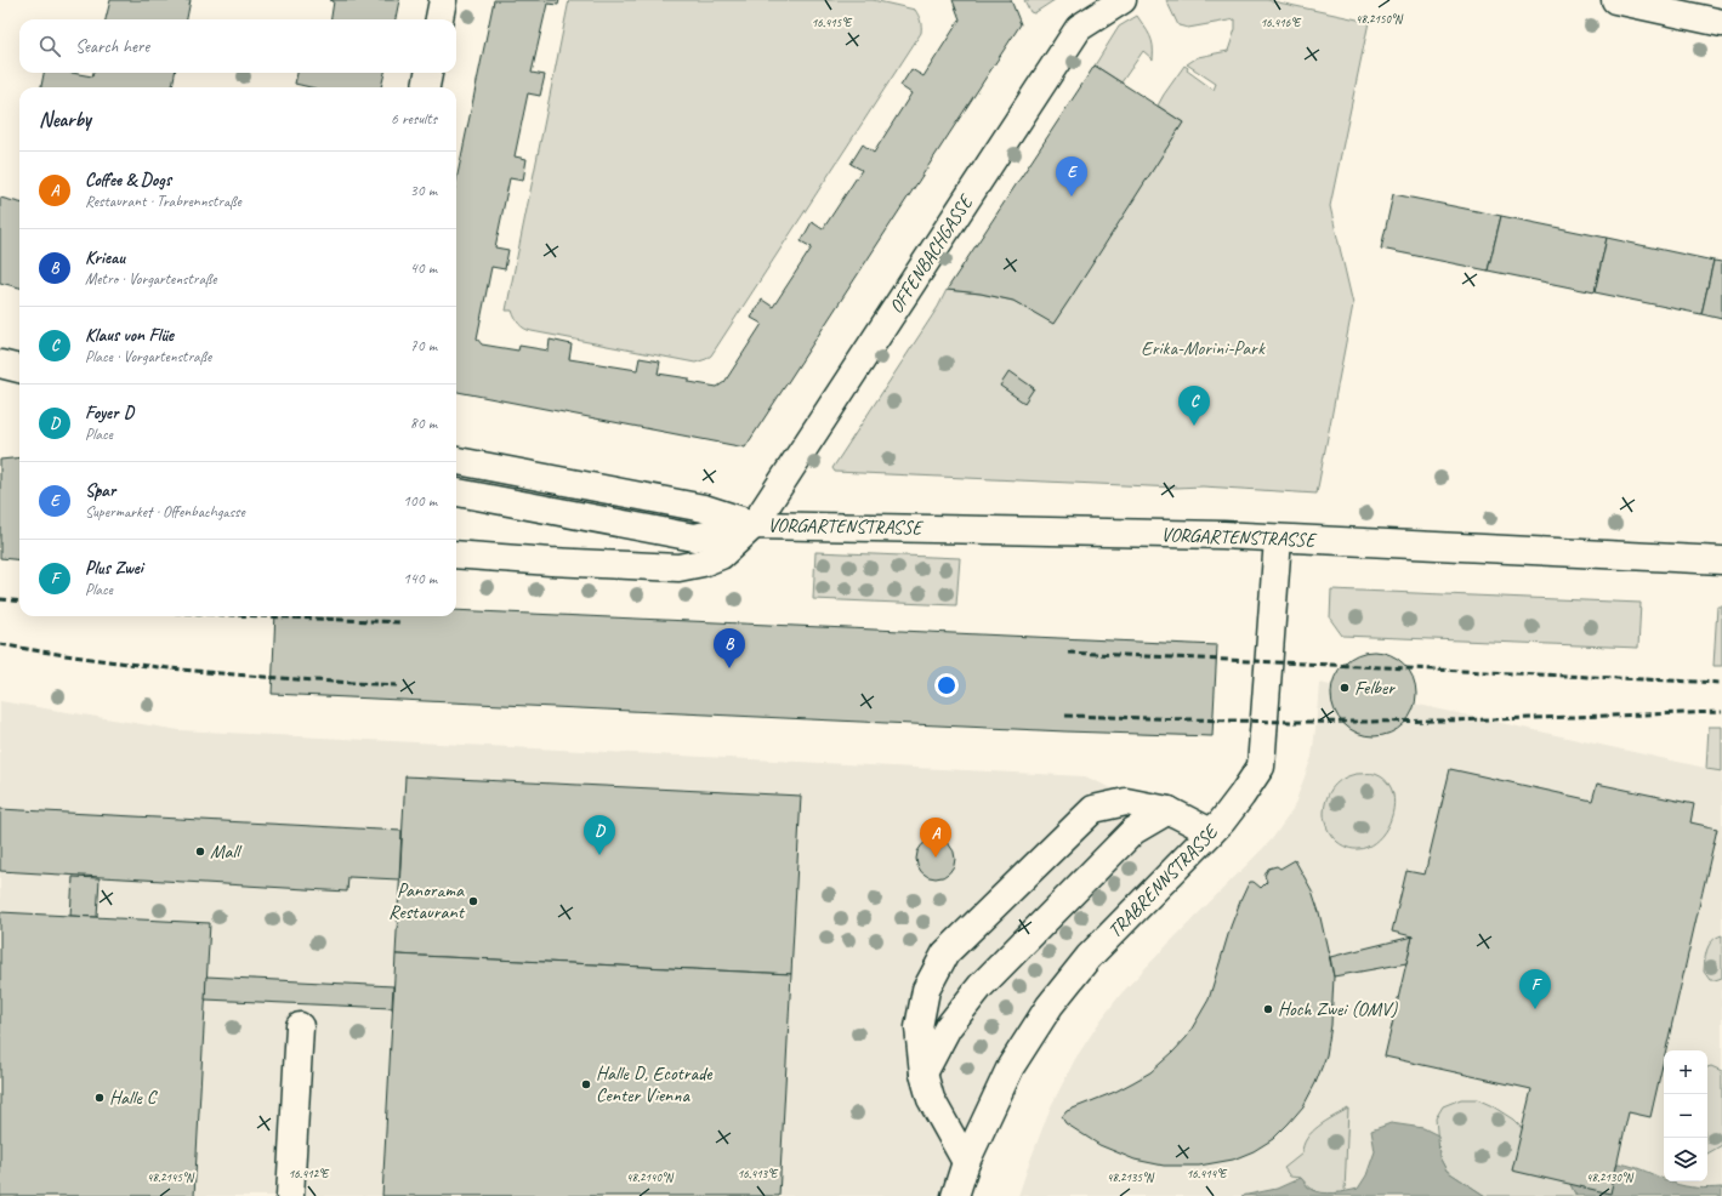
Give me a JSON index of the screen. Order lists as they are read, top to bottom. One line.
{"streets":{"street":["OFFENBACHGASSE","VORGARTENSTRASSE","TRABRENNSTRASSE"]},"crossings":[["OFFENBACHGASSE","VORGARTENSTRASSE"],["VORGARTENSTRASSE","TRABRENNSTRASSE"]],"parks":["Erika-Morini-Park"],"places":["Felber","Mall","Panorama Restaurant","Hoch Zwei (OMV)","Halle D, Ecotrade Center Vienna","Halle C"],"page":{"search":"Search here","heading":["Nearby","6 results"],"list":[{"mark":"A","name":"Coffee & Dogs","note":"Restaurant · Trabrennstraße","value":"30 m"},{"mark":"B","name":"Krieau","note":"Metro · Vorgartenstraße","value":"40 m"},{"mark":"C","name":"Klaus von Flüe","note":"Place · Vorgartenstraße","value":"70 m"},{"mark":"D","name":"Foyer D","note":"Place","value":"80 m"},{"mark":"E","name":"Spar","note":"Supermarket · Offenbachgasse","value":"100 m"},{"mark":"F","name":"Plus Zwei","note":"Place","value":"140 m"}],"pins":["E","C","B","D","A","F"],"map_buttons":["+","−"]},"coordinates":["48.2150°N","16.415°E","16.416°E","16.412°E","16.413°E","16.414°E","48.2145°N","48.2140°N","48.2135°N","48.2130°N"]}
